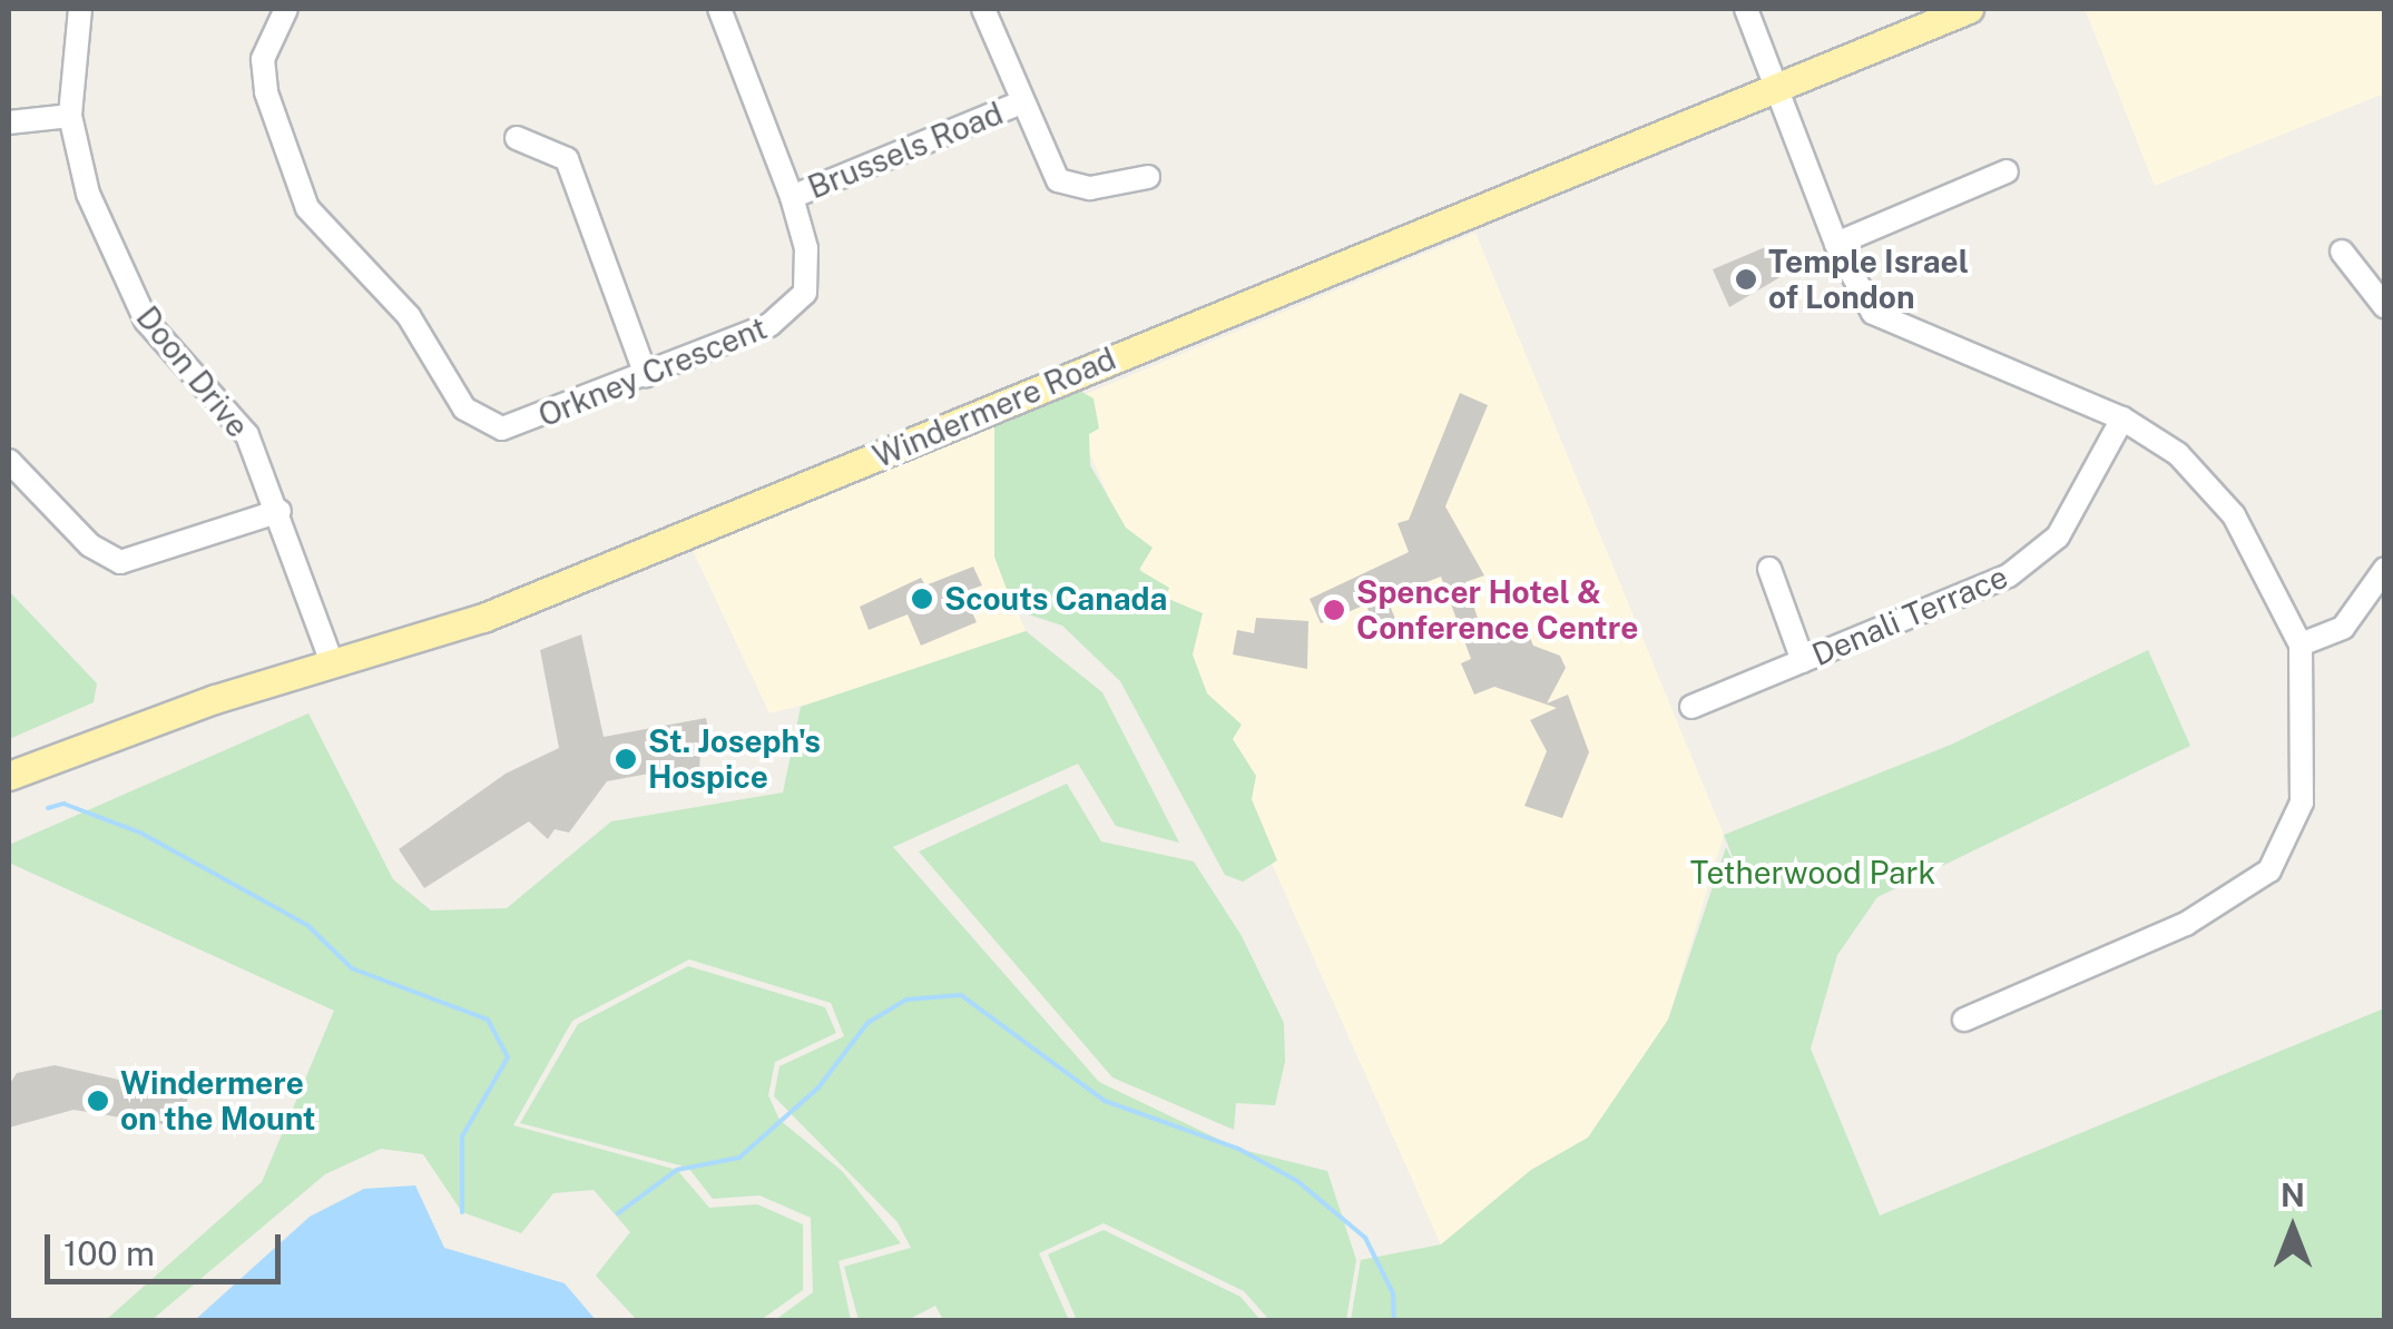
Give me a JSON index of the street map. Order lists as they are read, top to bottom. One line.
{"streets":{"main road":["Windermere Road"],"street":["Brussels Road","Doon Drive","Orkney Crescent","Denali Terrace"]},"crossings":[["Brussels Road","Orkney Crescent"],["Doon Drive","Windermere Road"]],"parks":["Tetherwood Park"],"places":["Temple Israel of London","Scouts Canada","Spencer Hotel & Conference Centre","St. Joseph's Hospice","Windermere on the Mount"],"scale_bar":"100 m","north":"top"}
